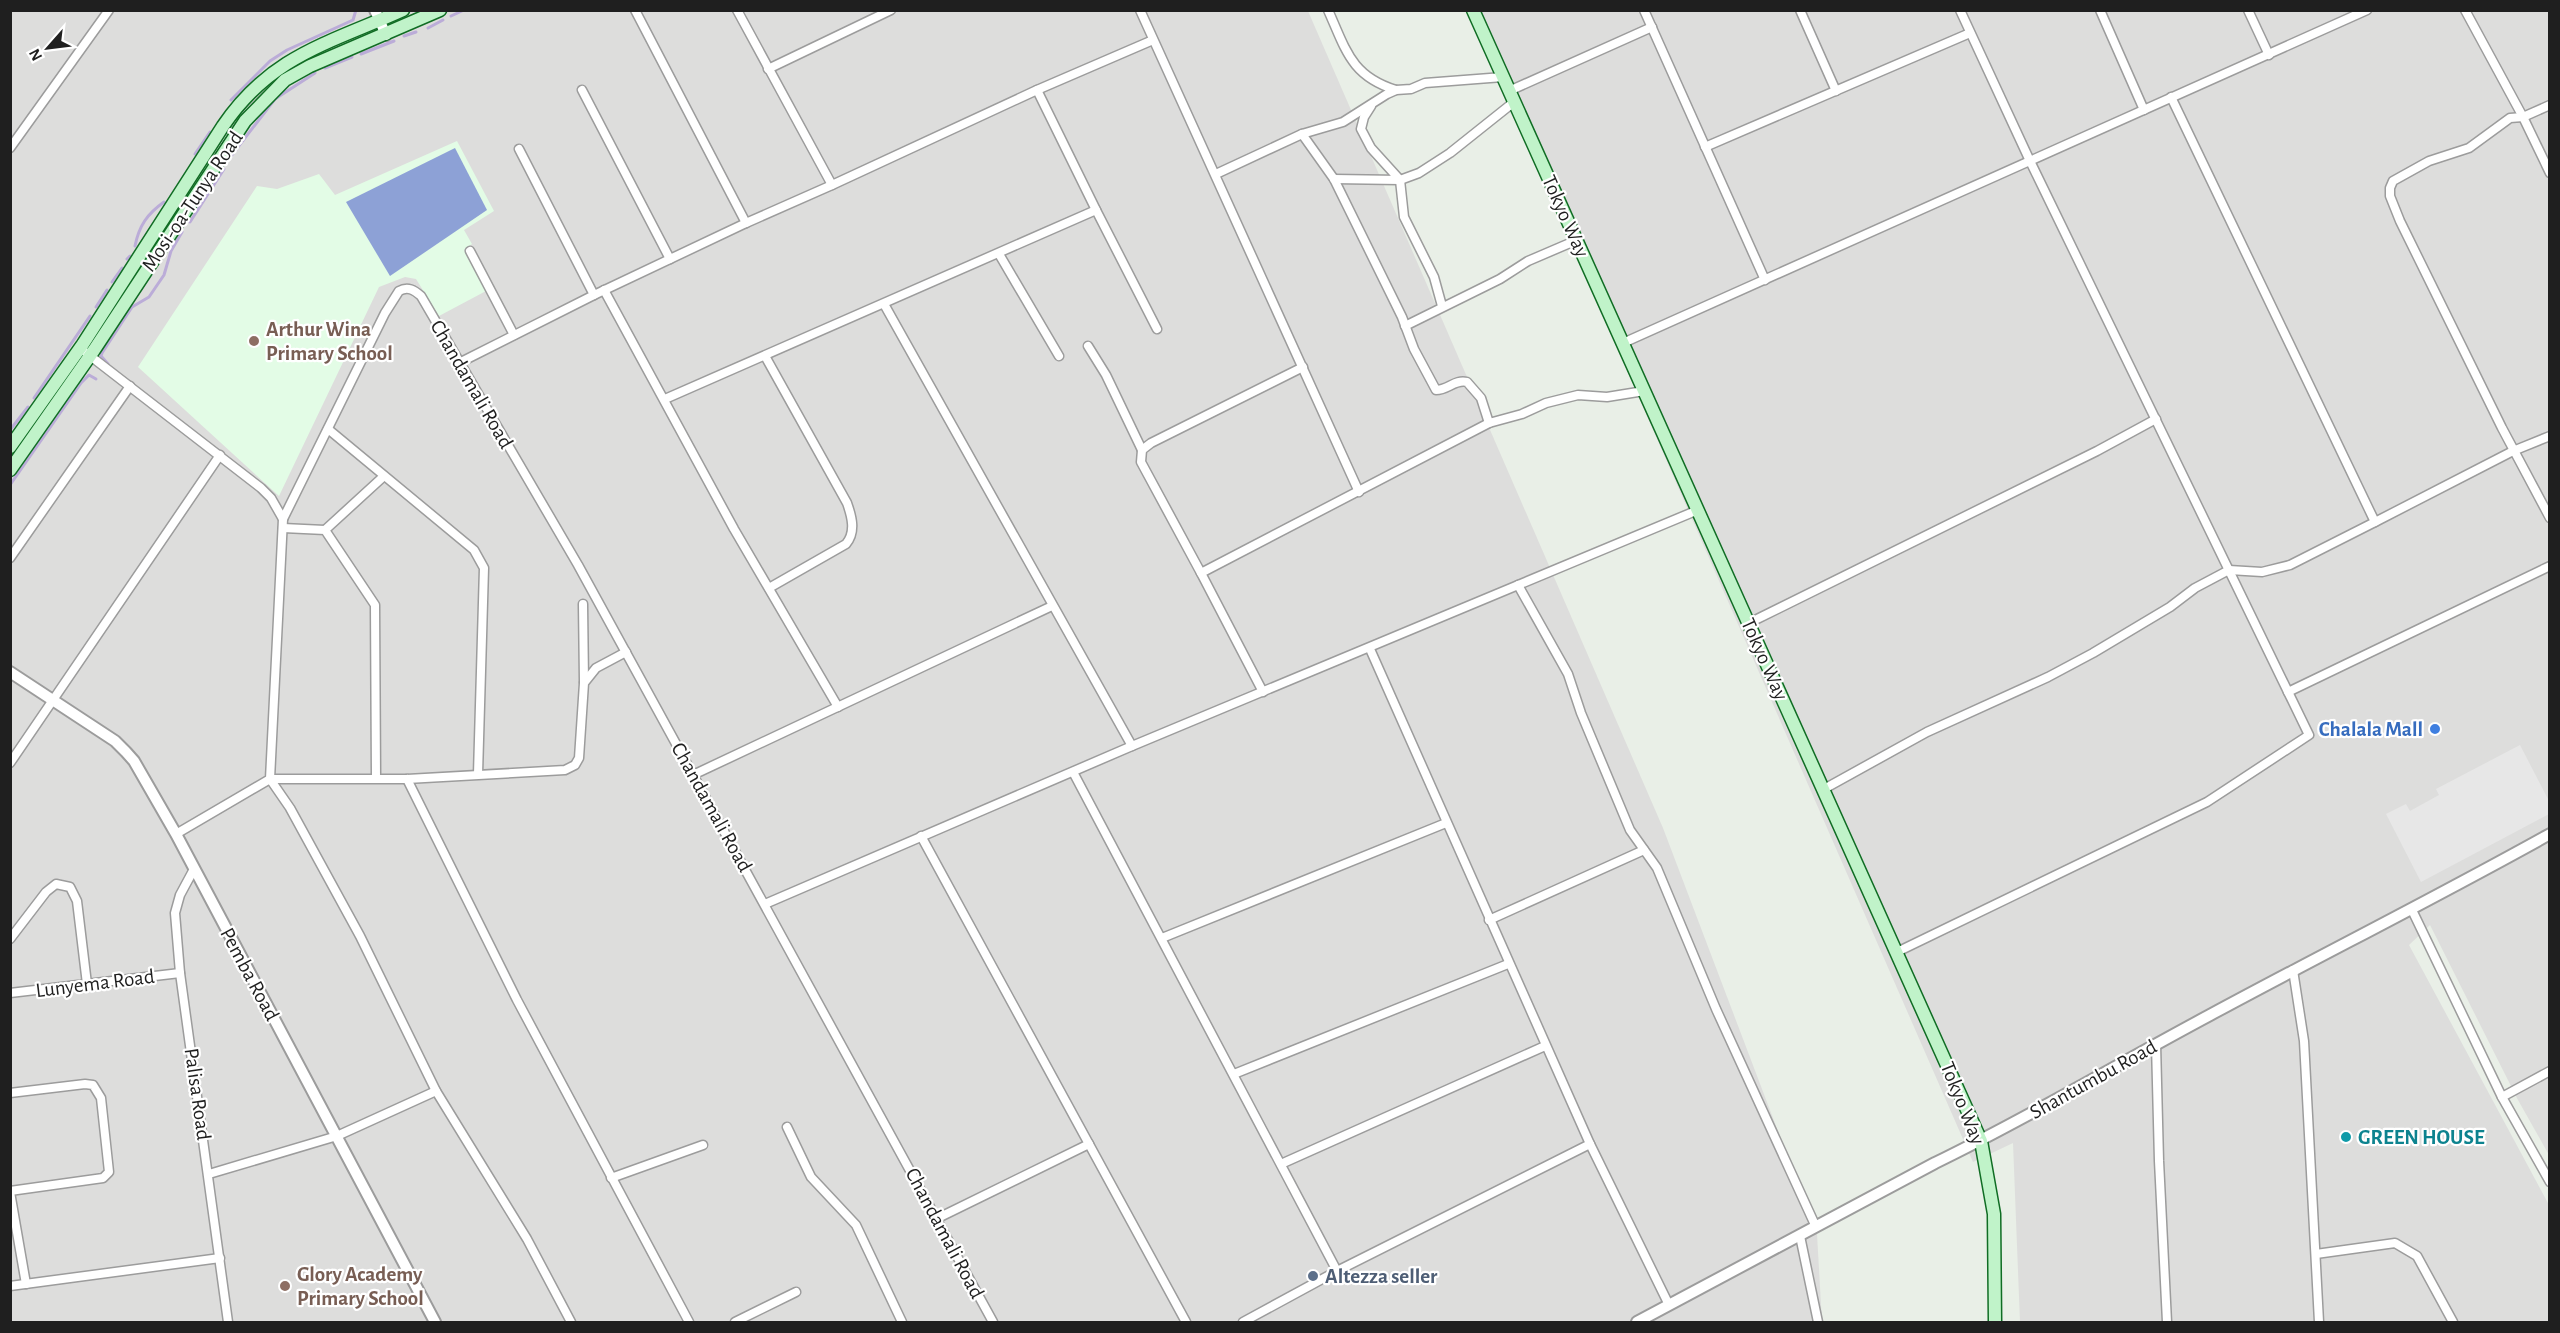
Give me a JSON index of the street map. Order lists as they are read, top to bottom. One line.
{"streets":{"main road":["Mosi-oa-Tunya Road","Tokyo Way"],"street":["Chandamali Road","Pemba Road","Lunyema Road","Shantumbu Road","Palisa Road"]},"crossings":[["Tokyo Way","Shantumbu Road"],["Pemba Road","Palisa Road"],["Lunyema Road","Palisa Road"]],"places":["Arthur Wina Primary School","Chalala Mall","GREEN HOUSE","Altezza seller","Glory Academy Primary School"],"north":"bottom left"}
